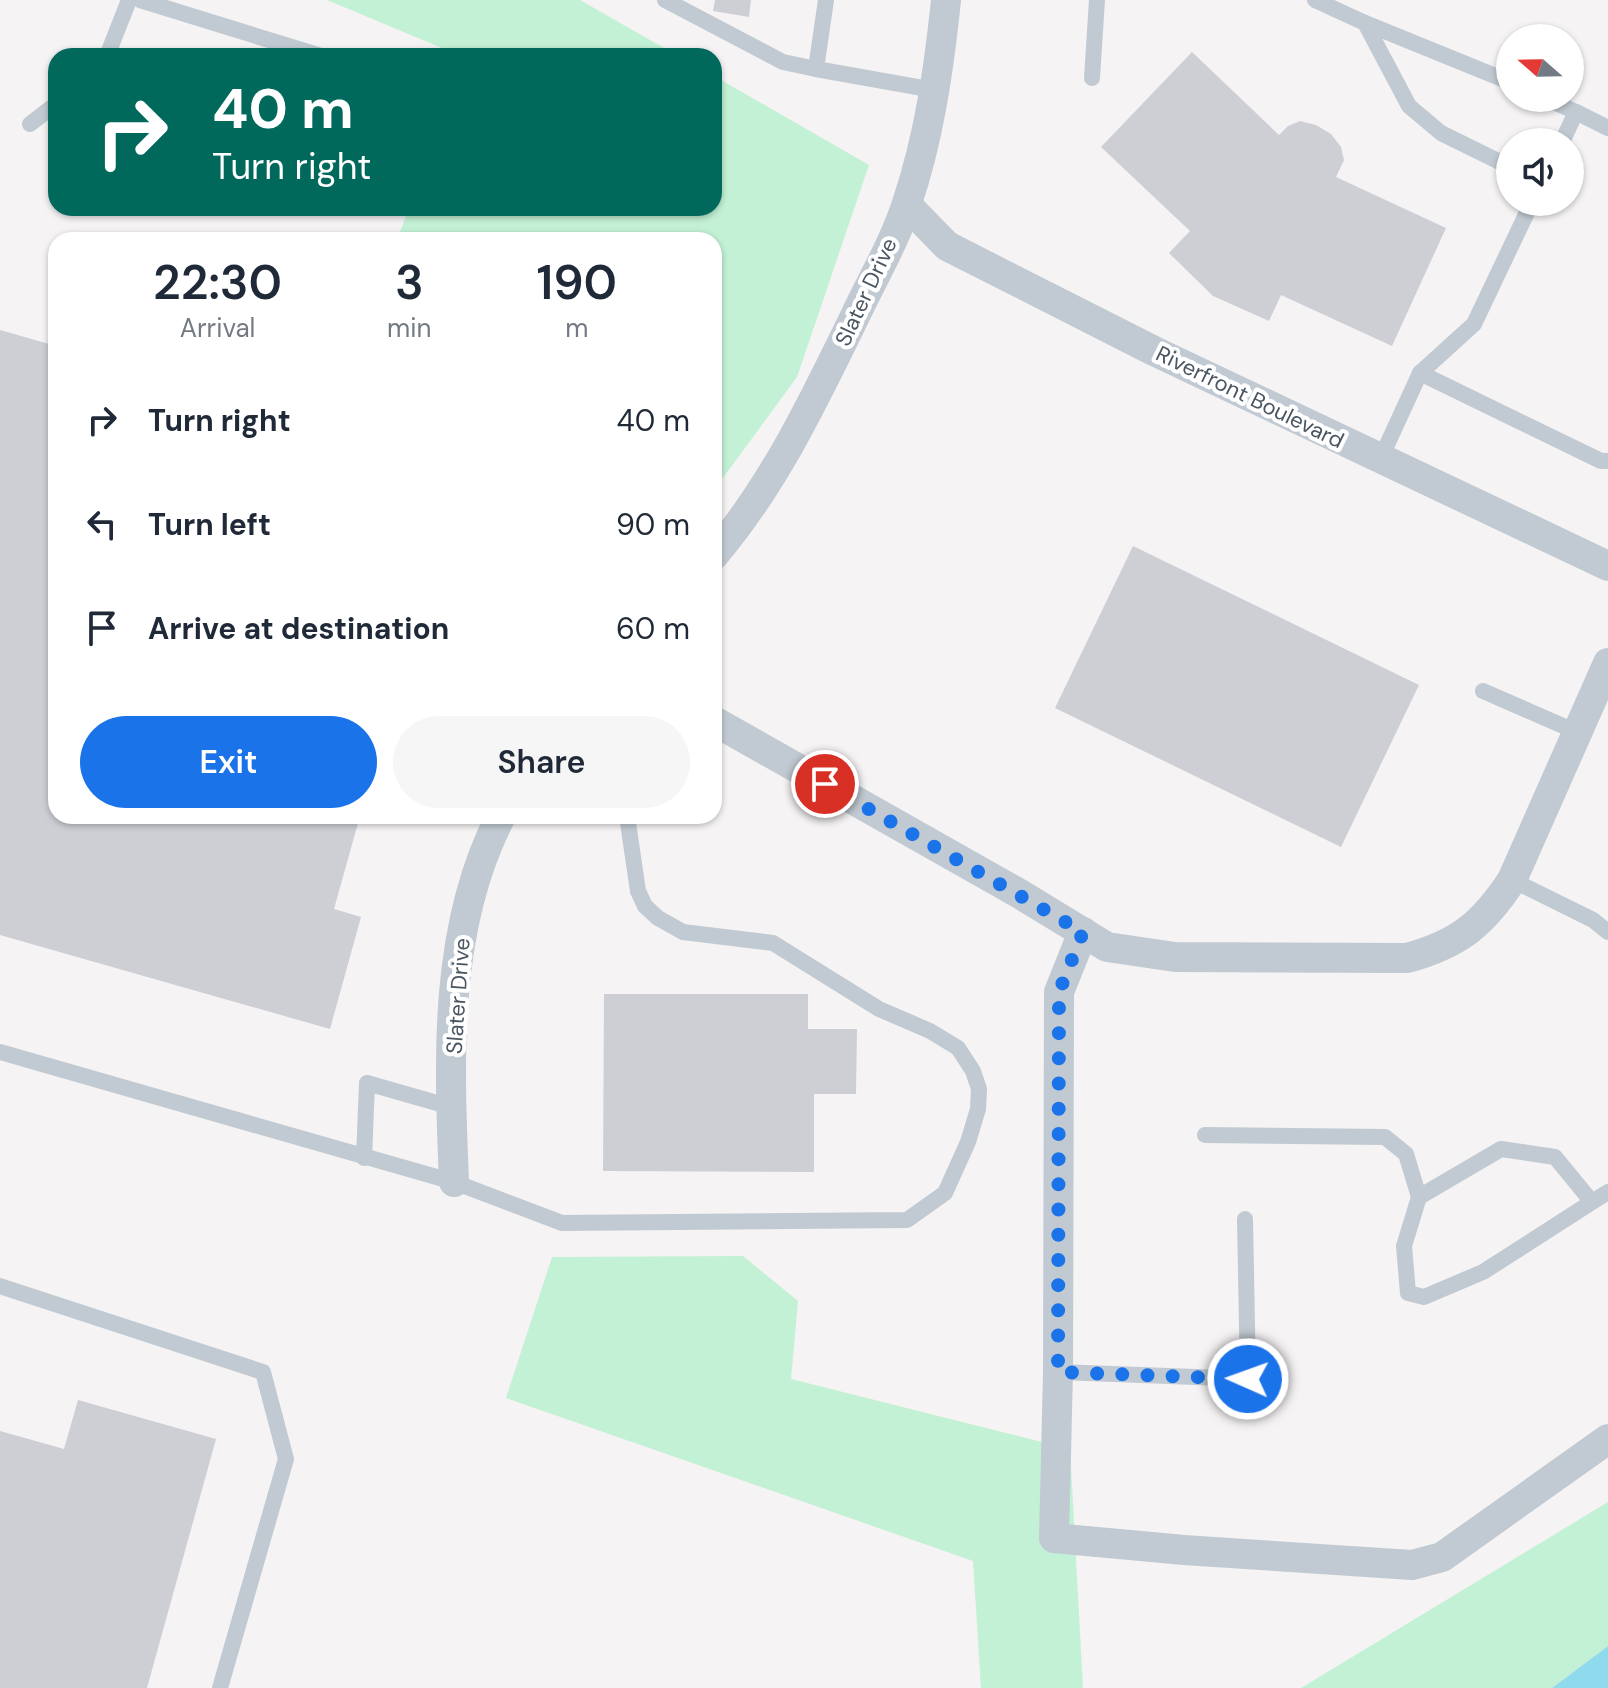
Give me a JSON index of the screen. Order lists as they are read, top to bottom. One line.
{"streets":{"street":["Slater Drive","Riverfront Boulevard"]},"crossings":[["Slater Drive","Riverfront Boulevard"]],"north":"left","page":{"turn":["40 m","Turn right"],"eta":["22:30","Arrival","3","min","190","m"],"list":[{"name":"Turn right","value":"40 m"},{"name":"Turn left","value":"90 m"},{"name":"Arrive at destination","value":"60 m"}],"buttons":["Exit","Share"]}}
